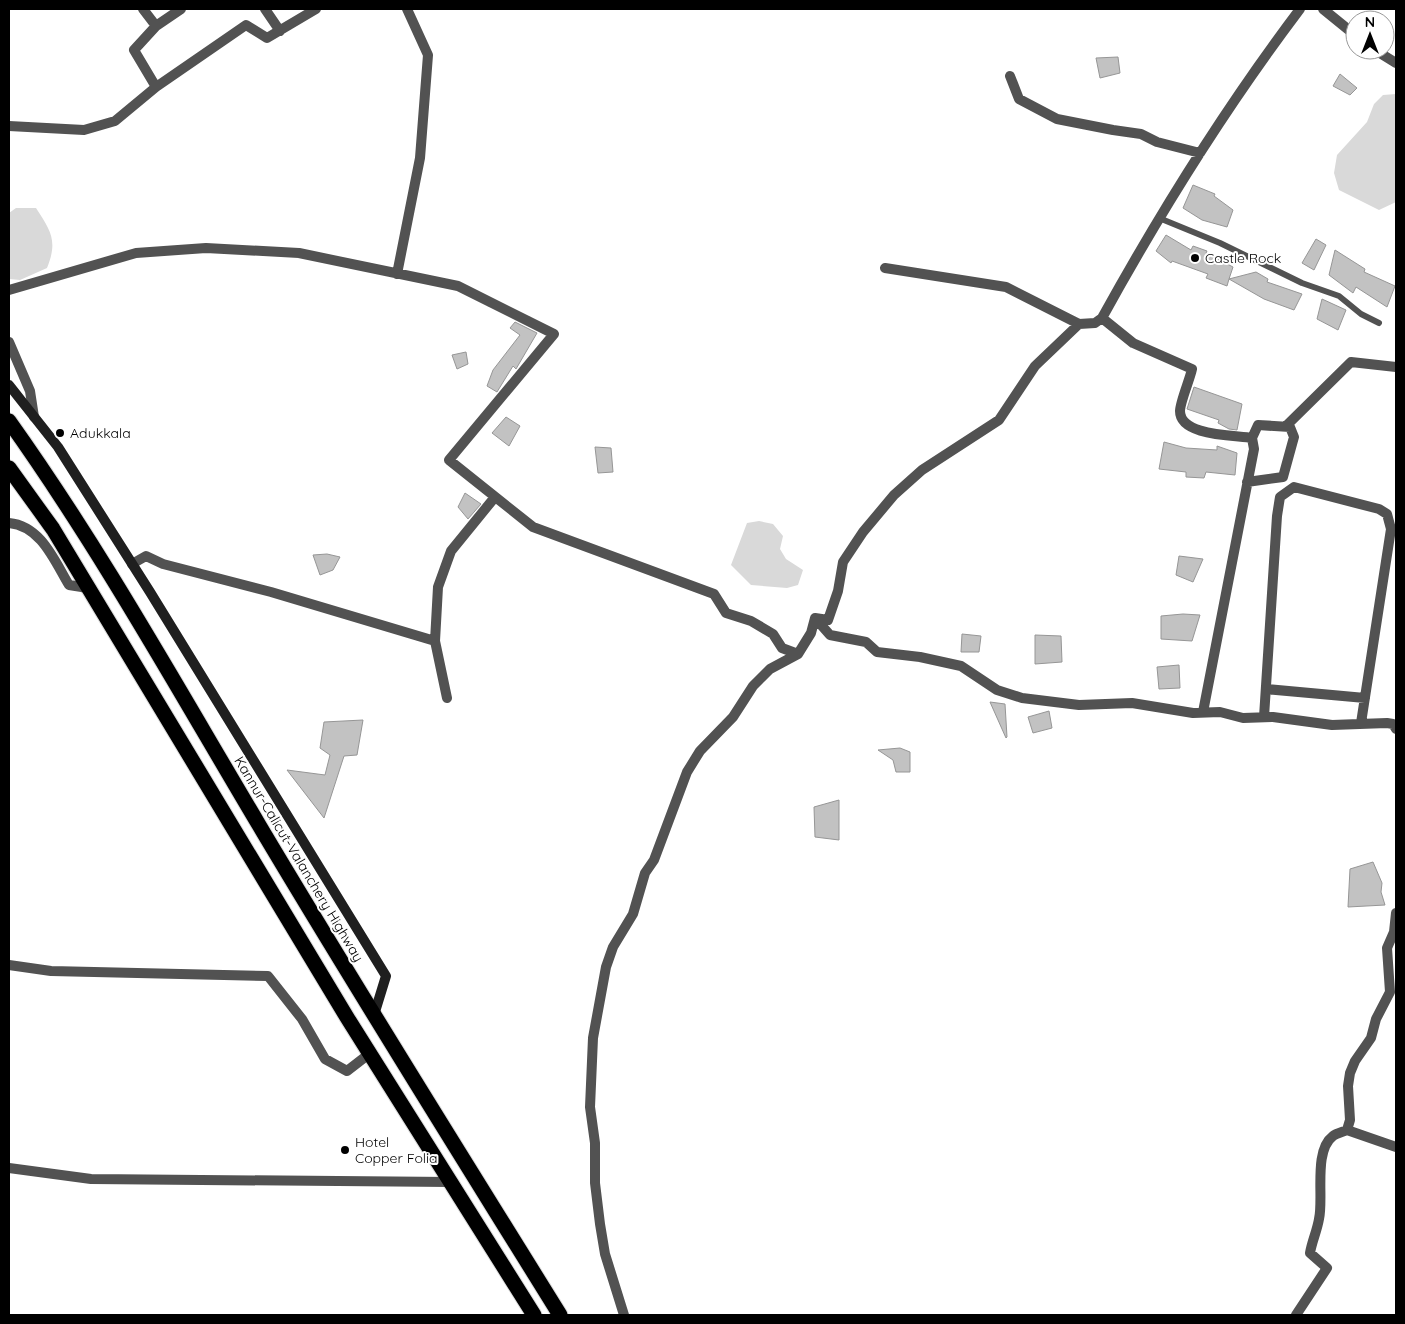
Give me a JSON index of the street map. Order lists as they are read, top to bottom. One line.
{"streets":{"highway":["Kannur-Calicut-Valanchery Highway"]},"places":["Castle Rock","Adukkala","Hotel Copper Folia"],"north":"top"}
